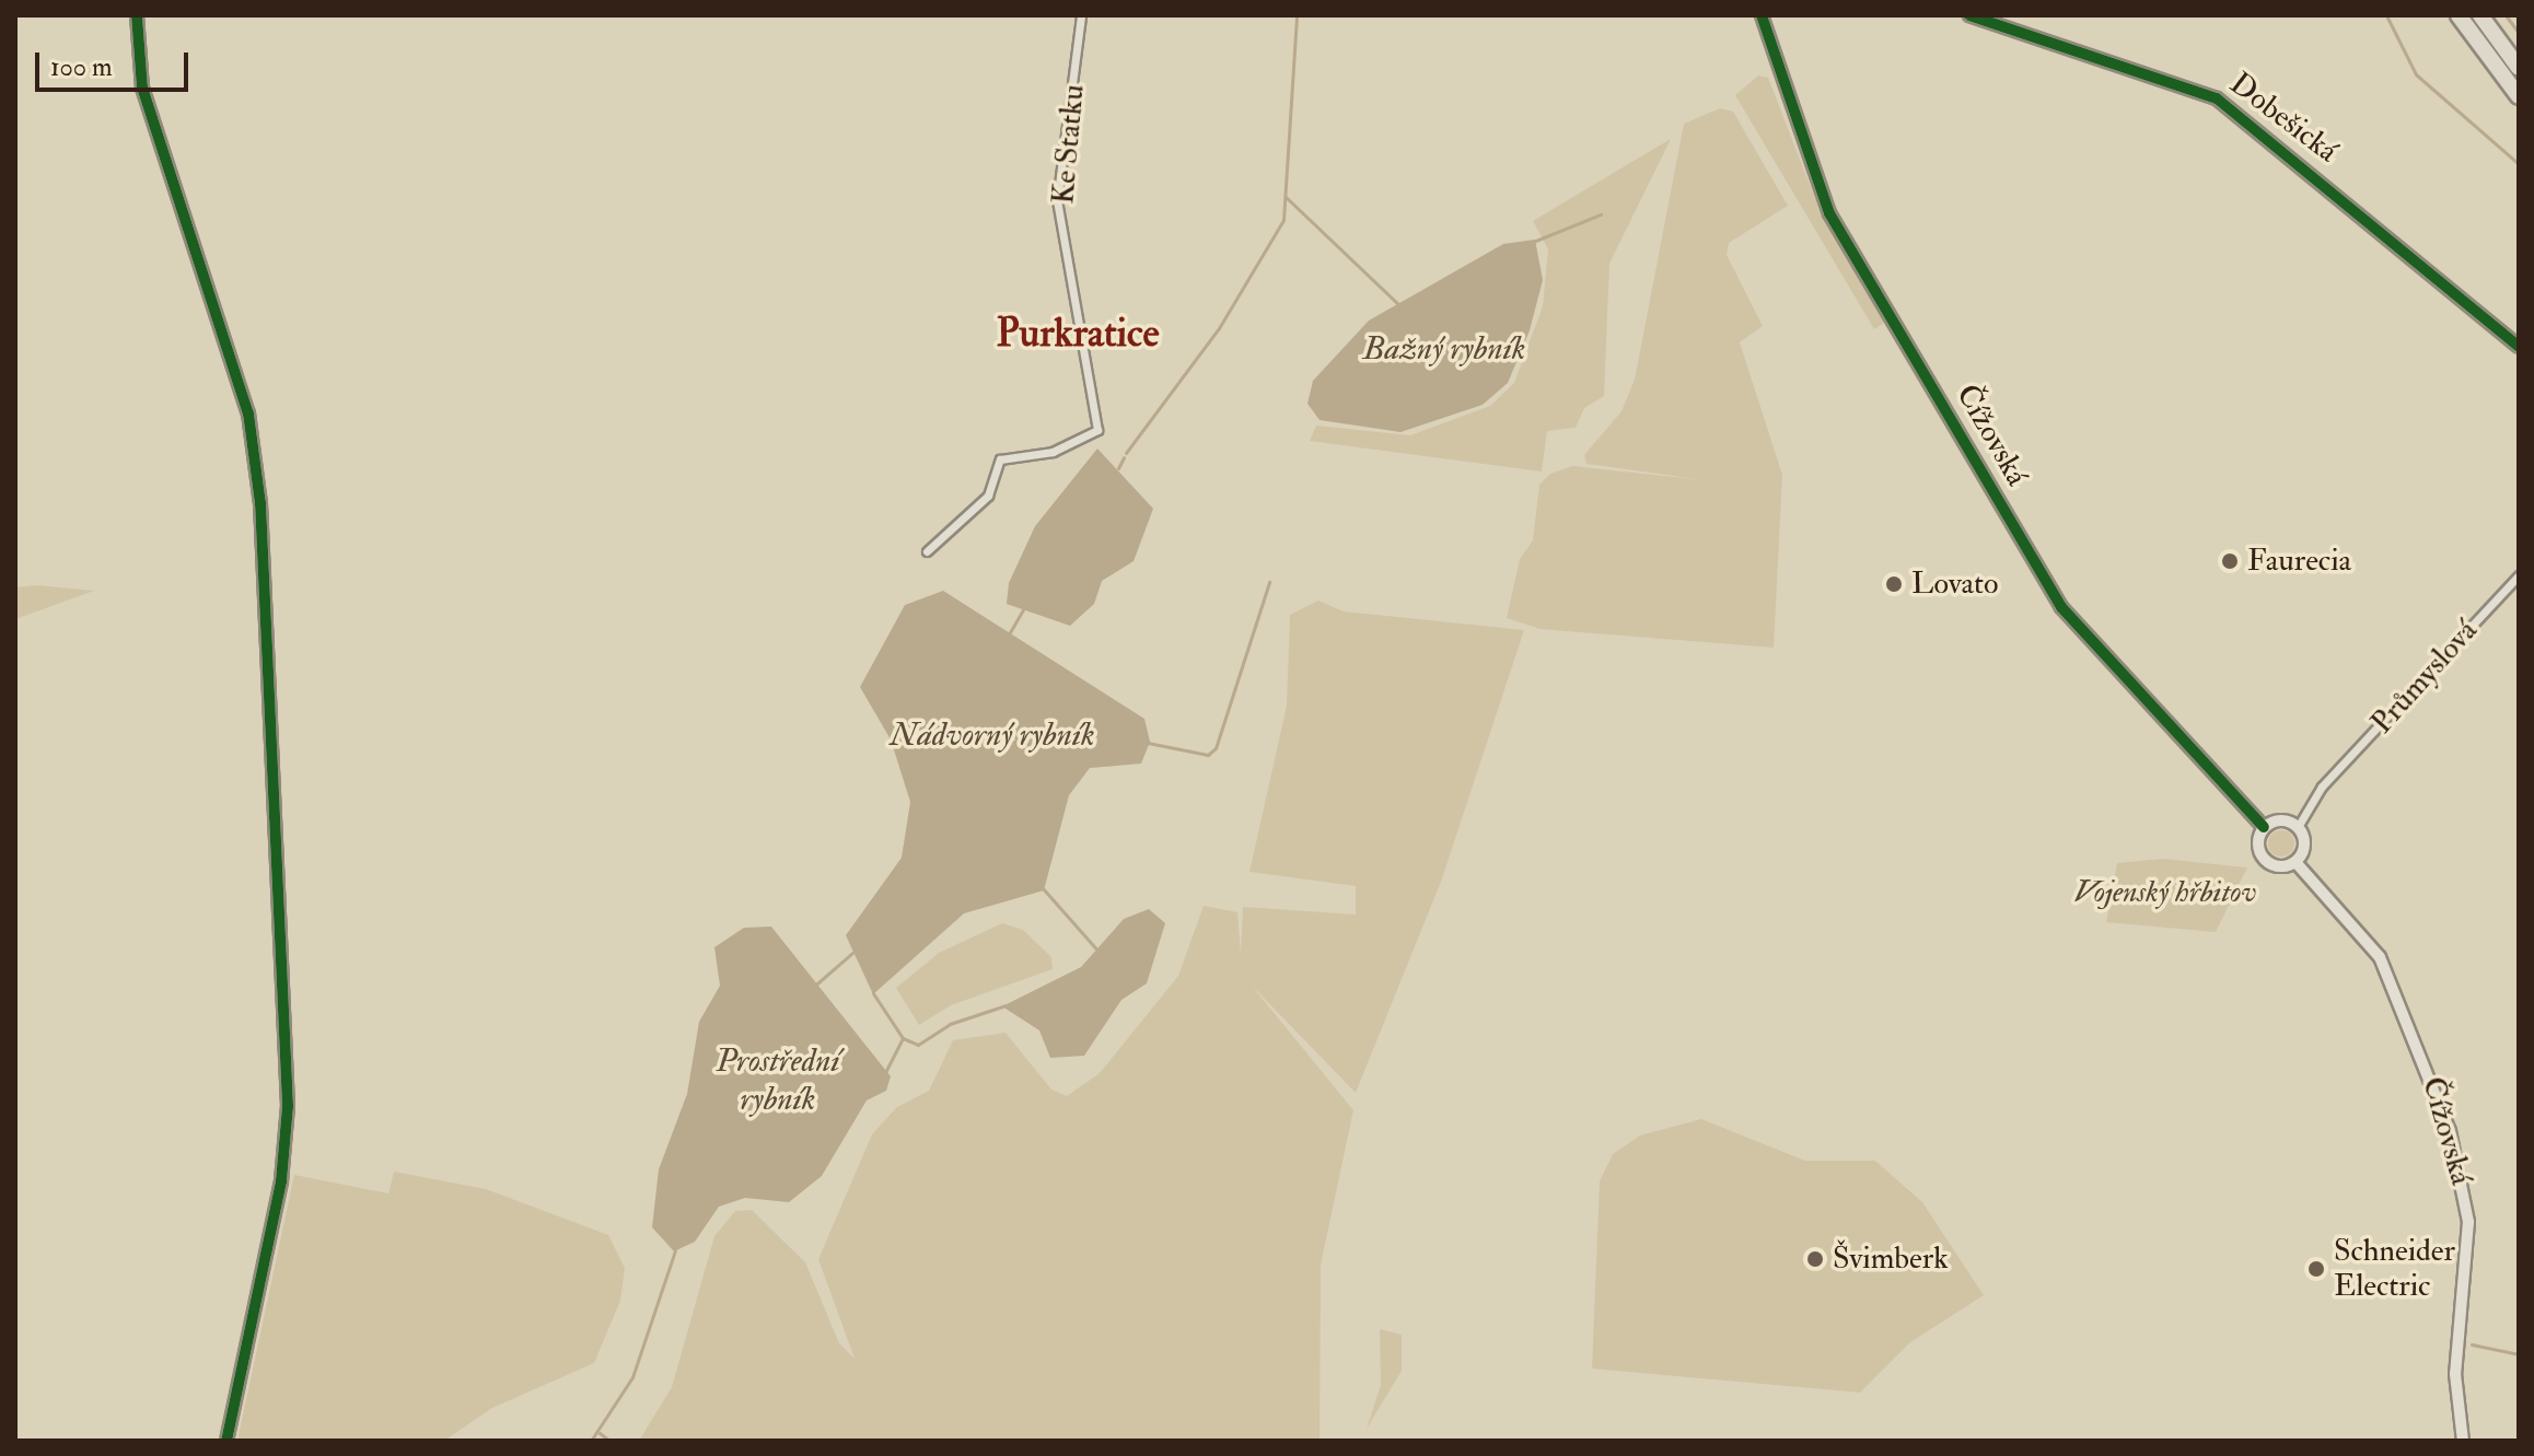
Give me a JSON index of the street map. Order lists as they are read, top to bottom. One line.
{"streets":{"street":["Dobešická","Ke Statku","Čížovská","Průmyslová"]},"crossings":[["Čížovská","Průmyslová"]],"districts":["Purkratice"],"water":["Bažný rybník","Nádvorný rybník","Prostřední rybník"],"parks":["Vojenský hřbitov"],"places":["Faurecia","Lovato","Švimberk","Schneider Electric"],"scale_bar":"100 m"}
